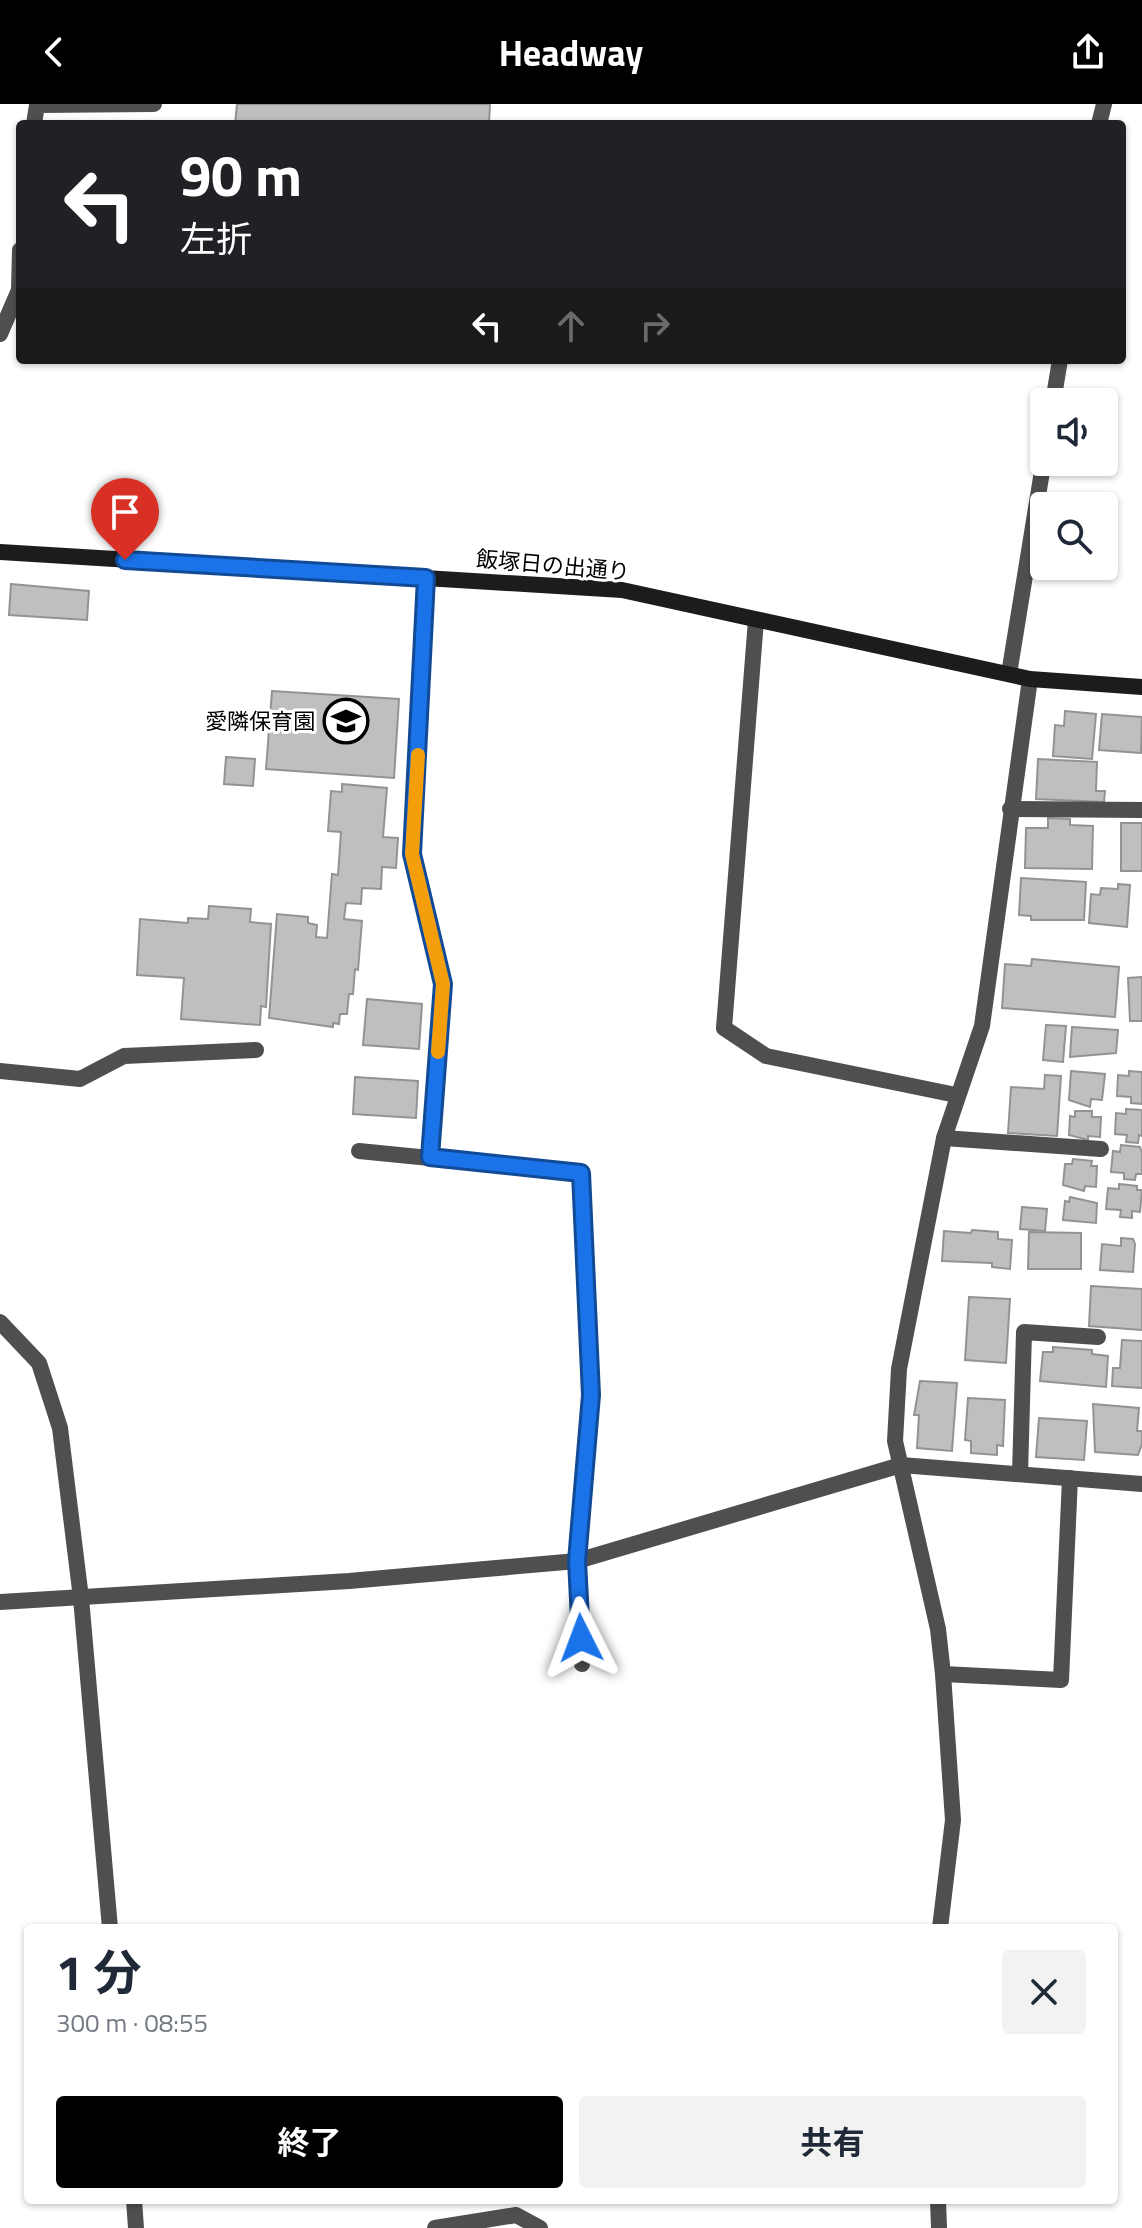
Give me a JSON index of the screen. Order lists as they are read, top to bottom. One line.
{"streets":{"street":["飯塚日の出通り"]},"places":{"school or university":["愛隣保育園"]},"page":{"header":"Headway","turn":["90 m","左折"],"heading":["1 分","300 m · 08:55"],"buttons":["終了","共有"]}}
